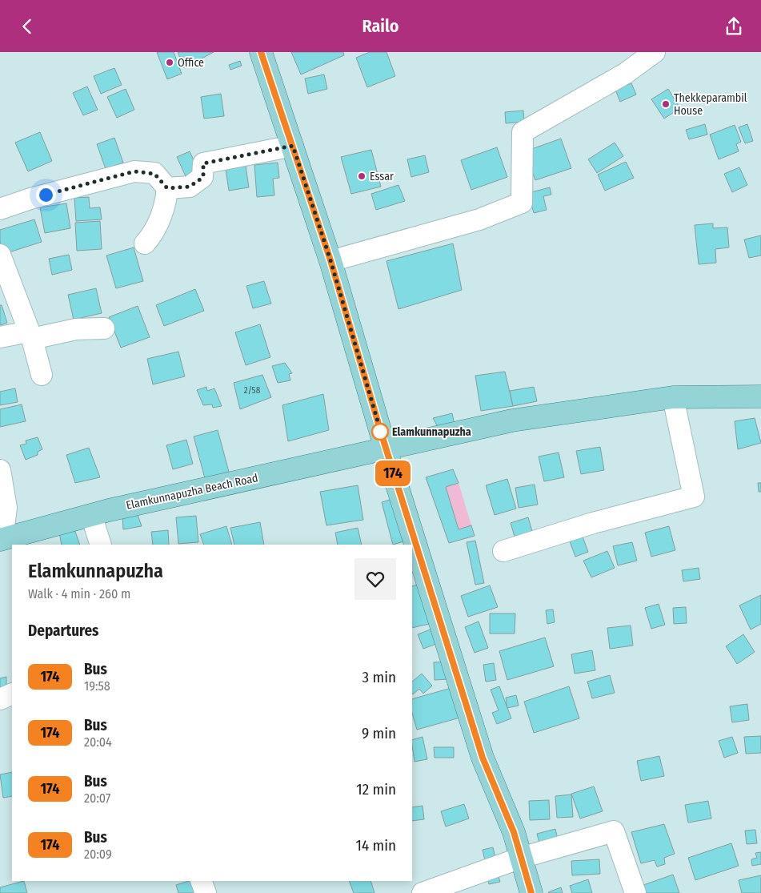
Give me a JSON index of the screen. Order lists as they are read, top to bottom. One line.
{"streets":{"main road":["Elamkunnapuzha Beach Road"]},"places":["Office","Thekkeparambil House","Essar","Elamkunnapuzha"],"lines":["bus line 174"],"house_numbers":["2/58"],"page":{"header":"Railo","on_map":"174","heading":[["Elamkunnapuzha","Walk · 4 min · 260 m"],"Departures"],"list":[{"mark":"174","name":"Bus","note":"19:58","value":"3 min"},{"mark":"174","name":"Bus","note":"20:04","value":"9 min"},{"mark":"174","name":"Bus","note":"20:07","value":"12 min"},{"mark":"174","name":"Bus","note":"20:09","value":"14 min"}]}}
